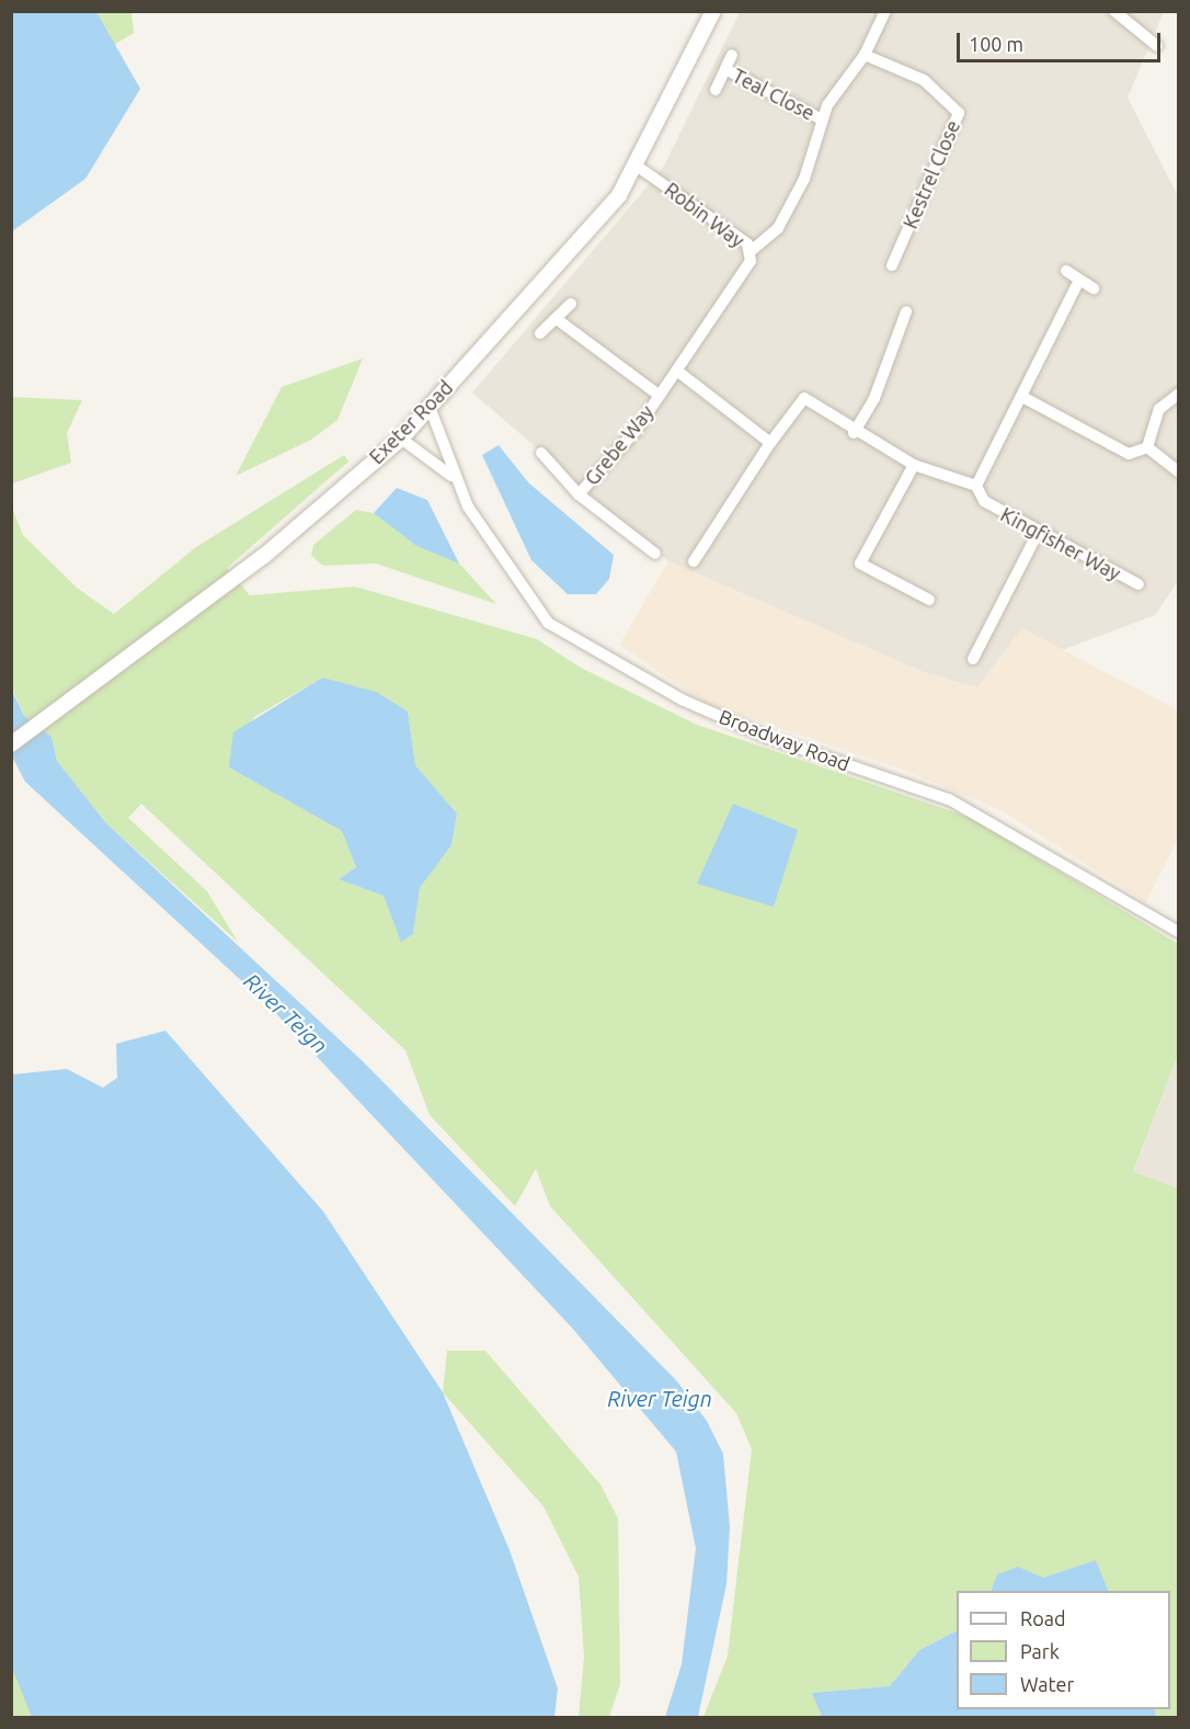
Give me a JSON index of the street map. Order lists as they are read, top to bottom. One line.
{"streets":{"street":["Teal Close","Kestrel Close","Robin Way","Exeter Road","Grebe Way","Kingfisher Way","Broadway Road"]},"crossings":[["Robin Way","Exeter Road"],["Robin Way","Grebe Way"],["Exeter Road","Broadway Road"]],"water":["River Teign"],"legend":["Road","Park","Water"],"scale_bar":"100 m"}
